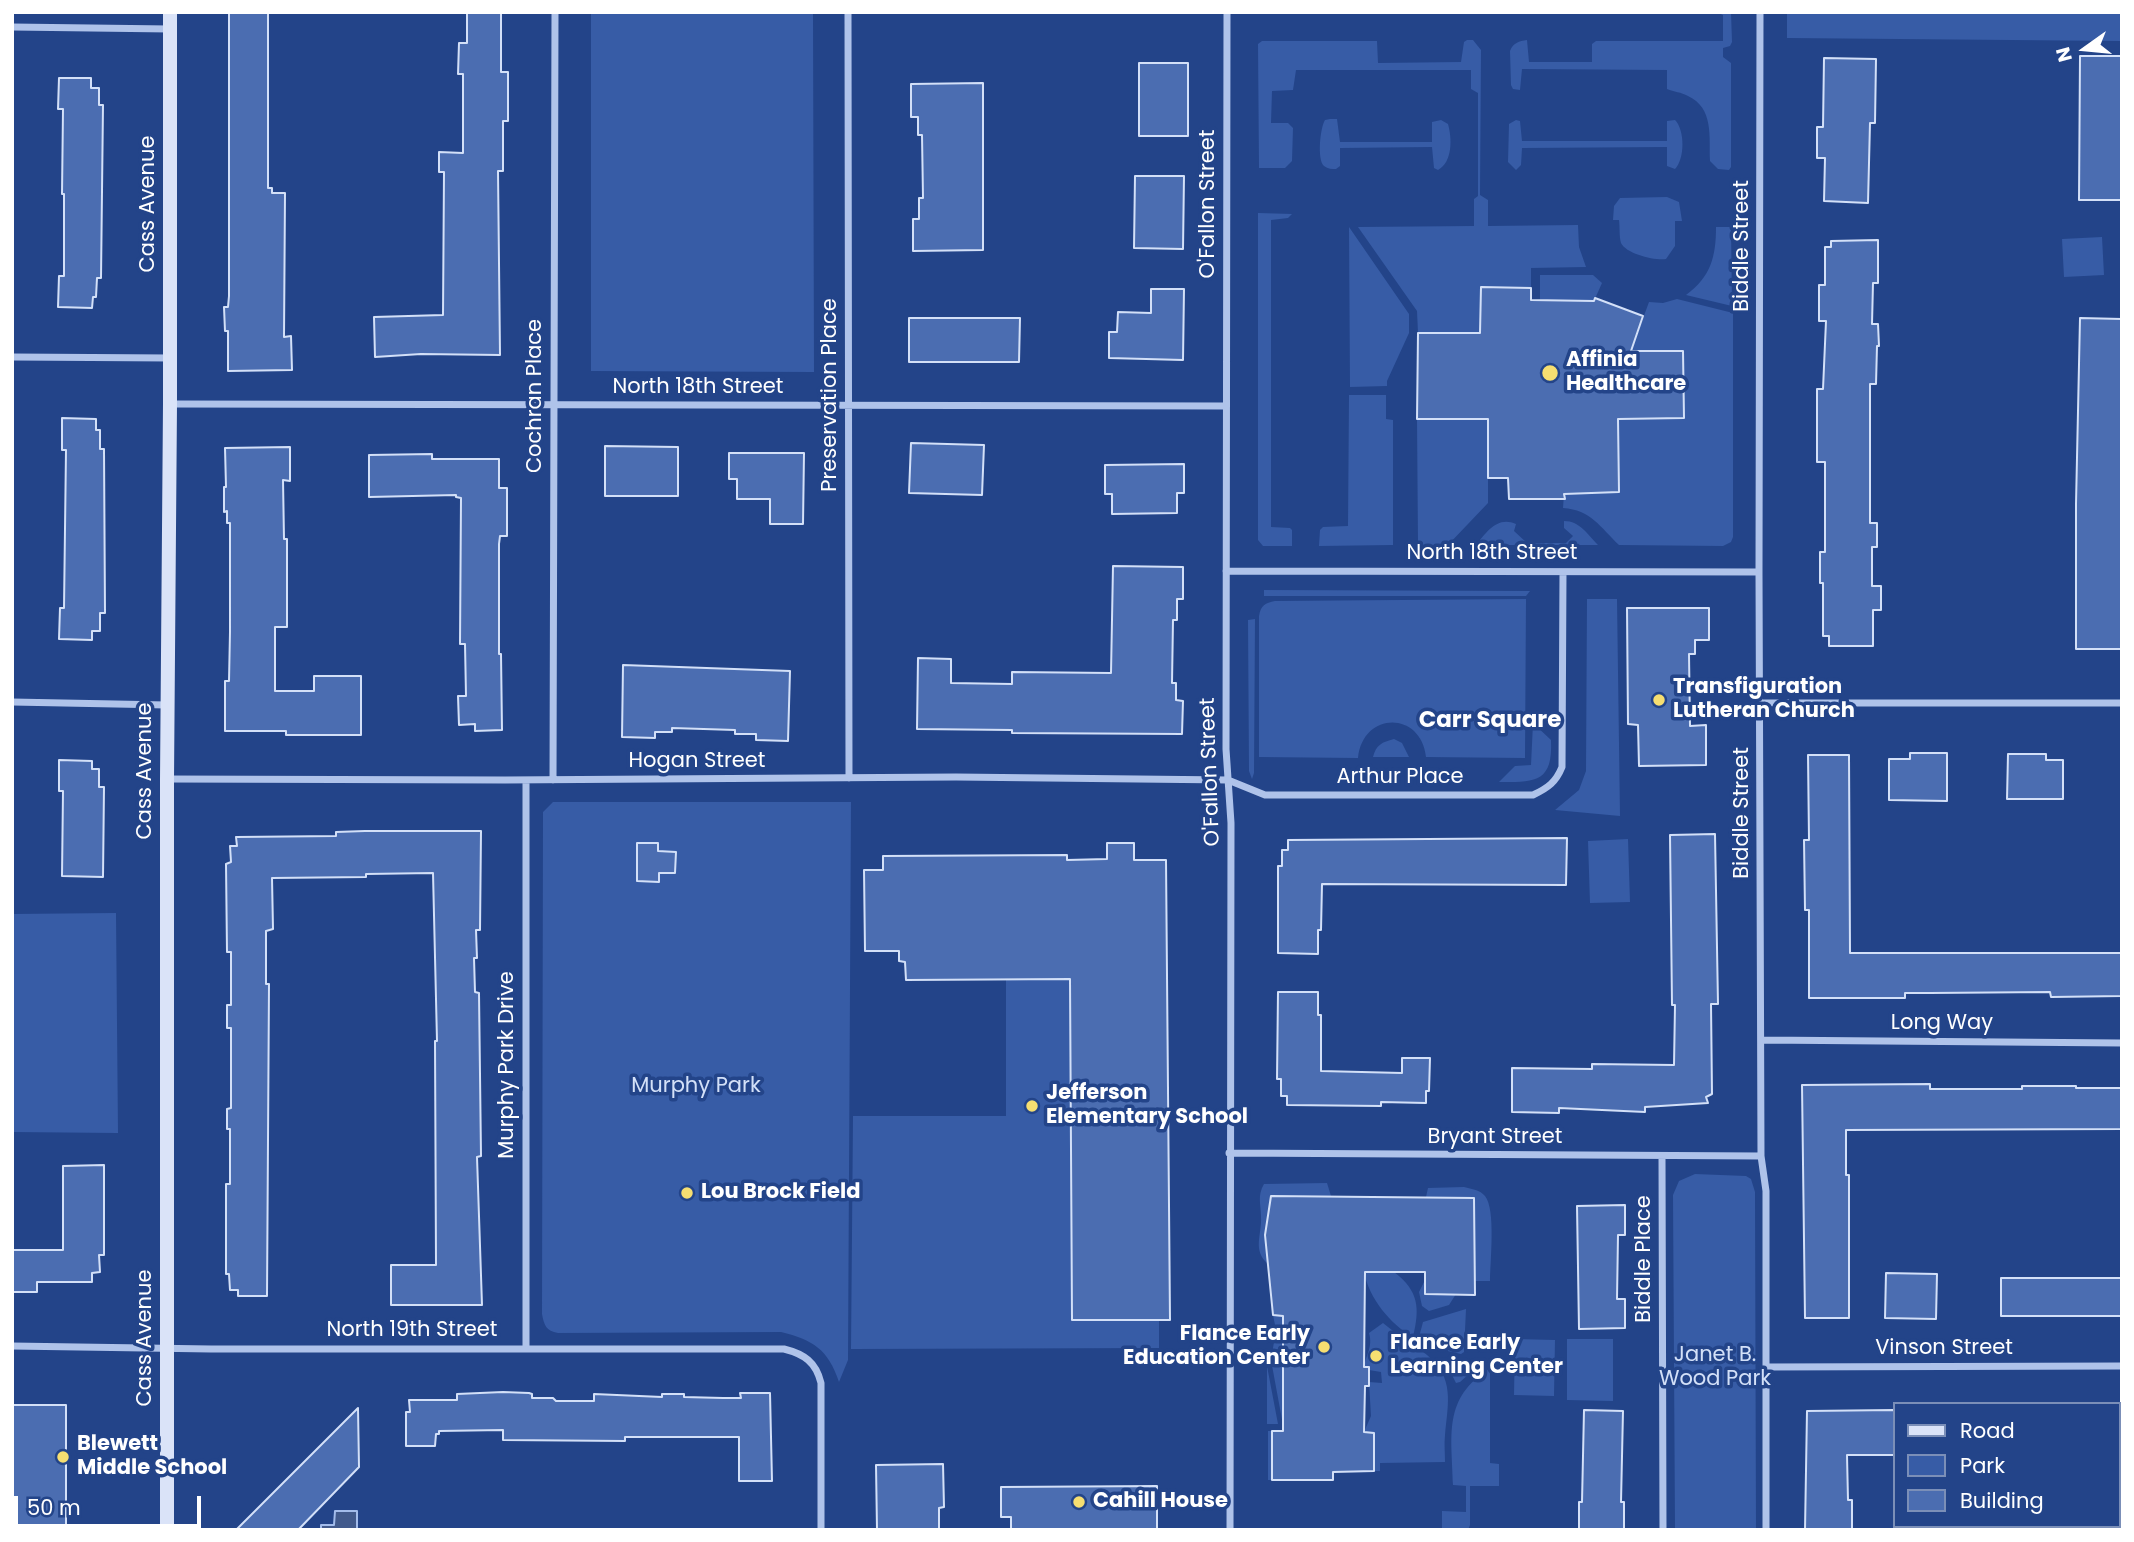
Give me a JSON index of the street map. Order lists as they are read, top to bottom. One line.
{"streets":{"main road":["Cass Avenue"],"street":["O'Fallon Street","Biddle Street","North 18th Street","Preservation Place","Cochran Place","Hogan Street","Arthur Place","Long Way","Murphy Park Drive","Bryant Street","Biddle Place","North 19th Street","Vinson Street"]},"crossings":[["Cass Avenue","North 18th Street"],["Cass Avenue","Hogan Street"],["Cass Avenue","North 19th Street"],["O'Fallon Street","North 18th Street"],["O'Fallon Street","Hogan Street"],["O'Fallon Street","Arthur Place"],["O'Fallon Street","Bryant Street"],["Biddle Street","North 18th Street"],["Biddle Street","Long Way"],["Biddle Street","Bryant Street"],["Biddle Street","Vinson Street"],["North 18th Street","Preservation Place"],["North 18th Street","Cochran Place"],["North 18th Street","Arthur Place"],["Preservation Place","Hogan Street"],["Cochran Place","Hogan Street"],["Hogan Street","Arthur Place"],["Hogan Street","Murphy Park Drive"],["Murphy Park Drive","North 19th Street"],["Bryant Street","Biddle Place"]],"districts":["Carr Square"],"parks":["Murphy Park","Janet B. Wood Park"],"places":["Affinia Healthcare","Transfiguration Lutheran Church","Jefferson Elementary School","Lou Brock Field","Flance Early Education Center","Flance Early Learning Center","Blewett Middle School","Cahill House"],"legend":["Road","Park","Building"],"scale_bar":"50 m","north":"left"}
